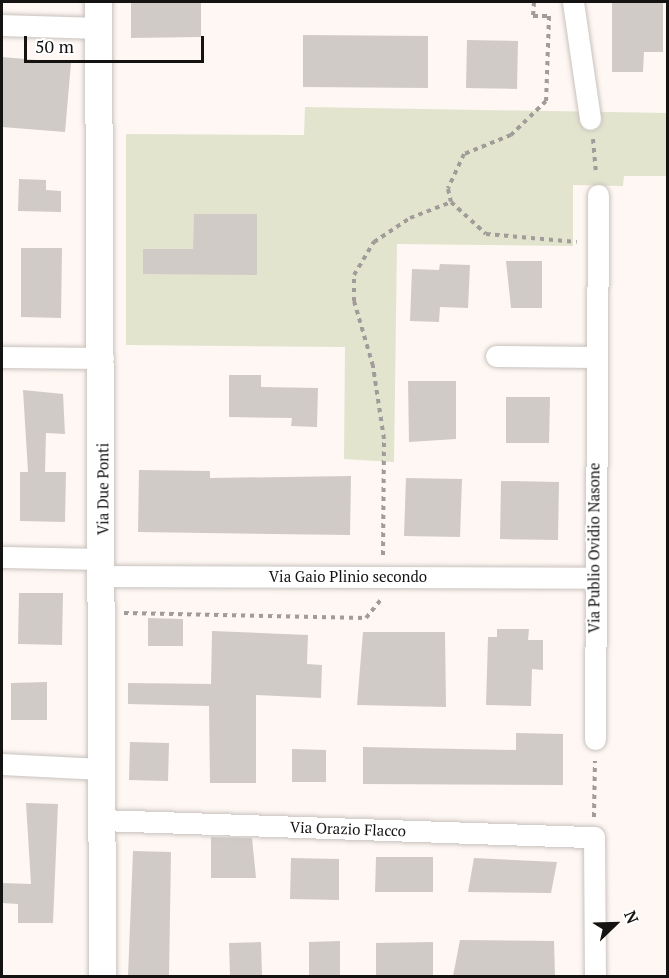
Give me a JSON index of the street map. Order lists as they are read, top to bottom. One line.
{"streets":{"street":["Via Due Ponti","Via Publio Ovidio Nasone","Via Gaio Plinio secondo","Via Orazio Flacco"]},"crossings":[["Via Due Ponti","Via Gaio Plinio secondo"],["Via Due Ponti","Via Orazio Flacco"],["Via Publio Ovidio Nasone","Via Gaio Plinio secondo"]],"scale_bar":"50 m","north":"top right"}
